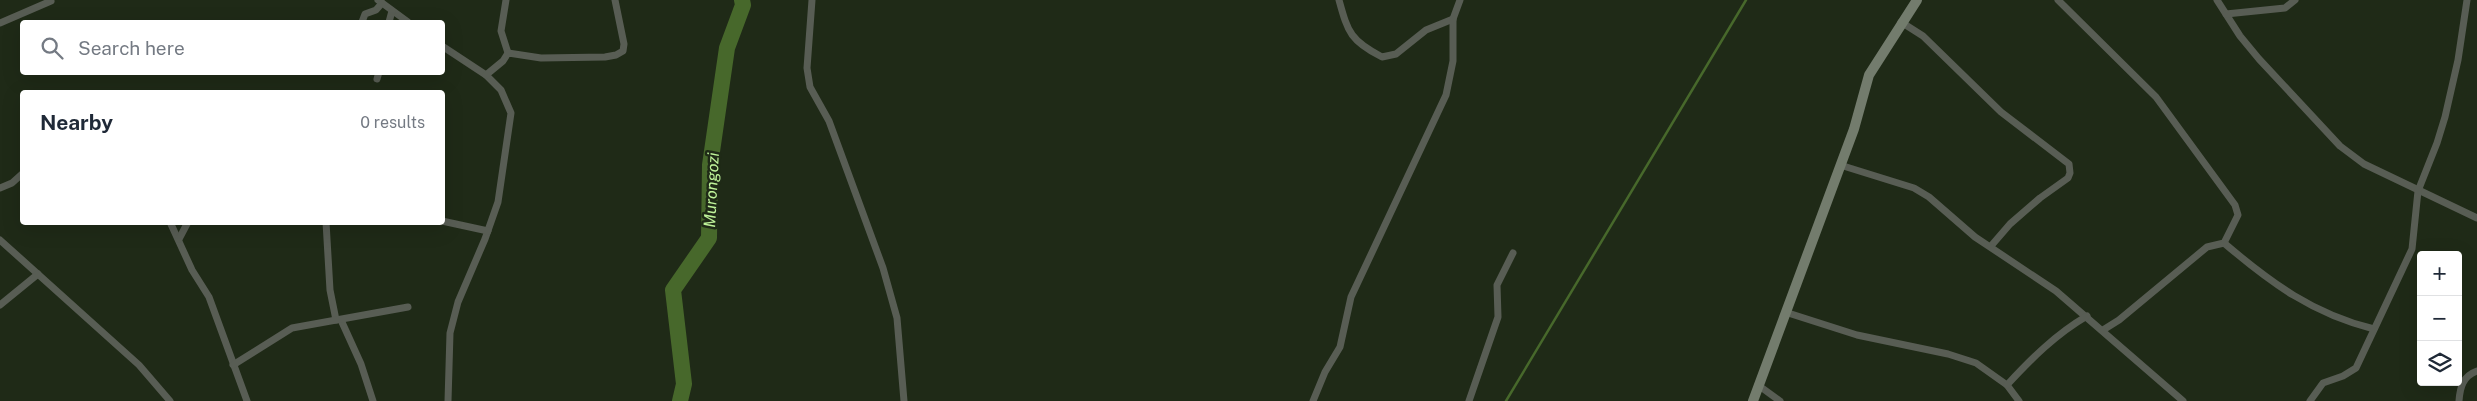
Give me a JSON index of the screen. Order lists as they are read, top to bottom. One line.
{"water":["Murongozi"],"page":{"search":"Search here","heading":["Nearby","0 results"],"map_buttons":["+","−"]}}
